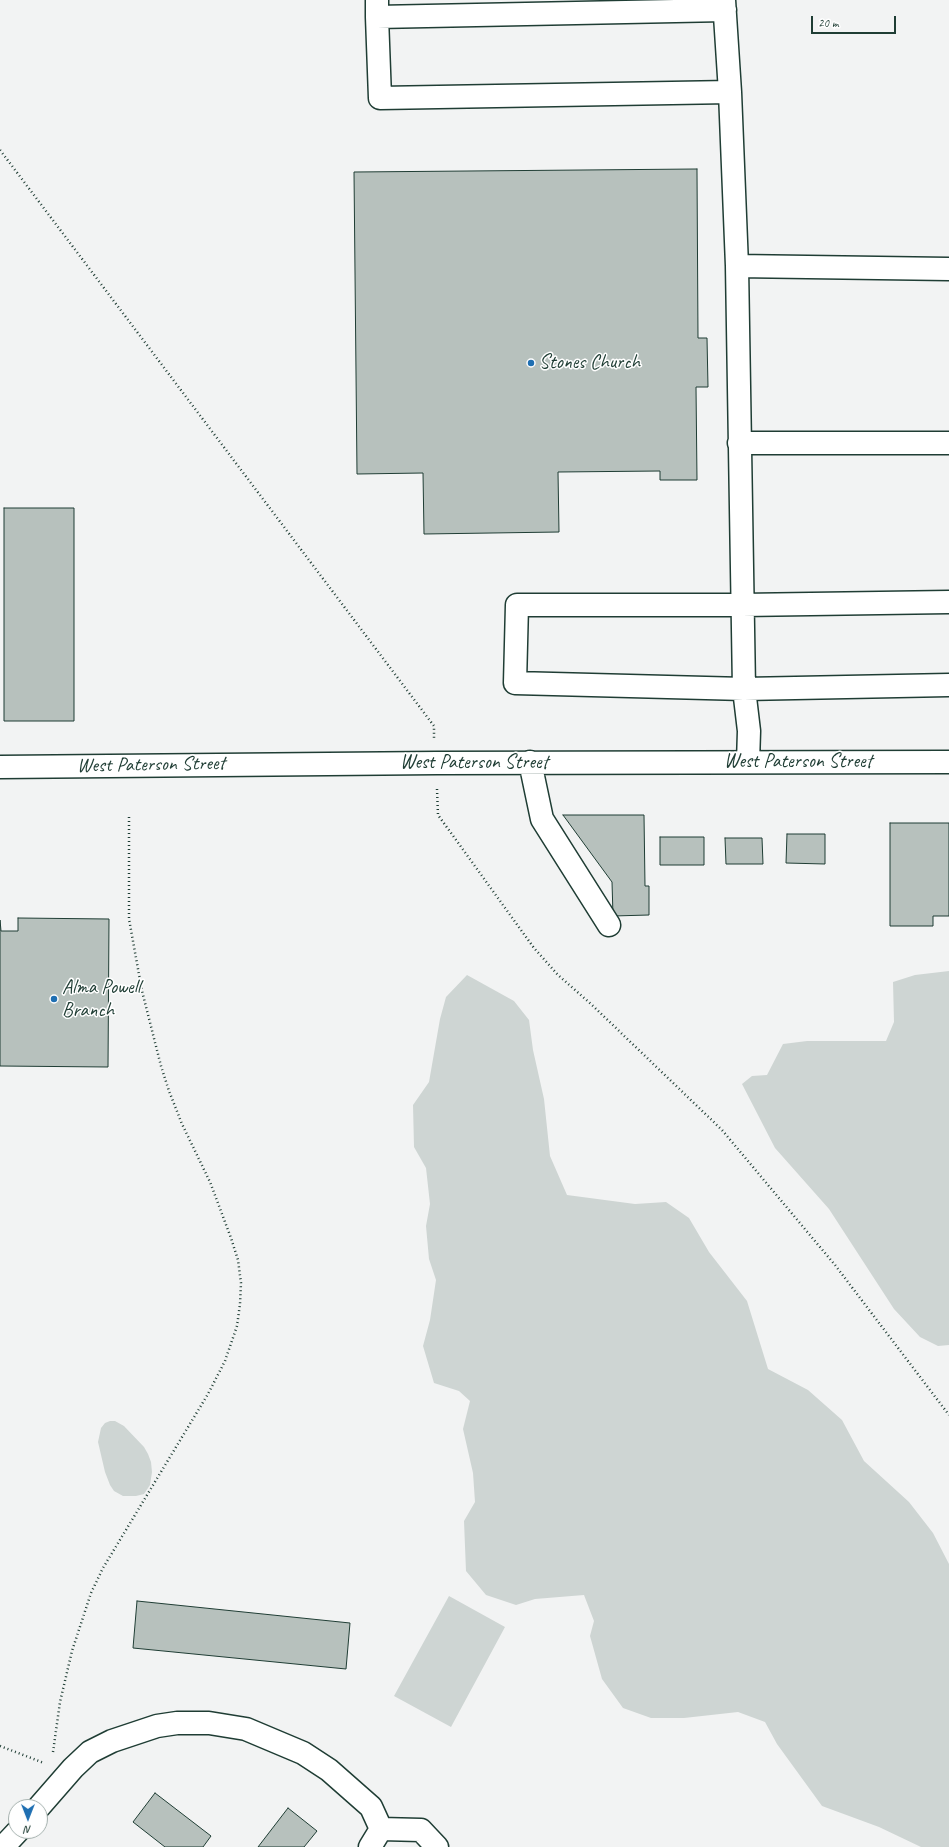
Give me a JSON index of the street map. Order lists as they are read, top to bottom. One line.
{"streets":{"street":["West Paterson Street"]},"places":["Stones Church","Alma Powell Branch"],"scale_bar":"20 m","north":"bottom"}
